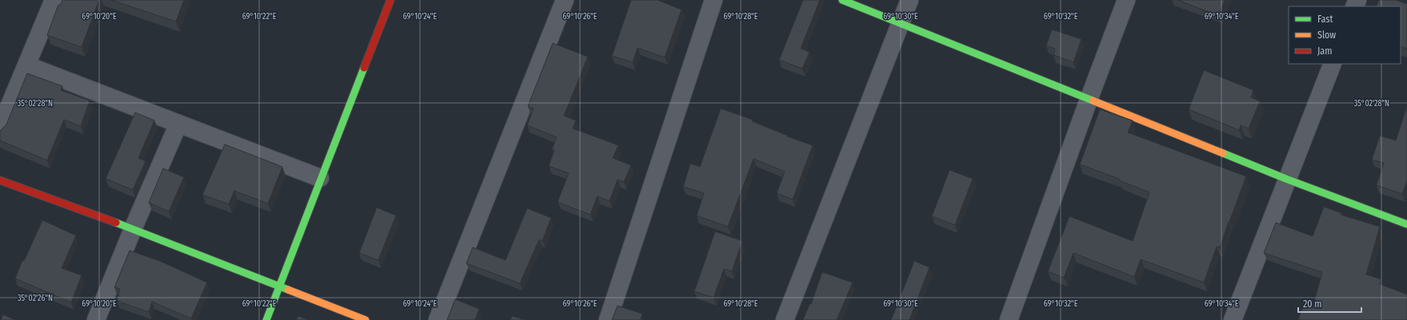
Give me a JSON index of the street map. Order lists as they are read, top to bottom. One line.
{"legend":["Fast","Slow","Jam"],"scale_bar":"20 m","coordinates":["69°10'20\"E","69°10'22\"E","69°10'24\"E","69°10'26\"E","69°10'28\"E","69°10'30\"E","69°10'32\"E","69°10'34\"E","35°02'28\"N","35°02'26\"N"]}
